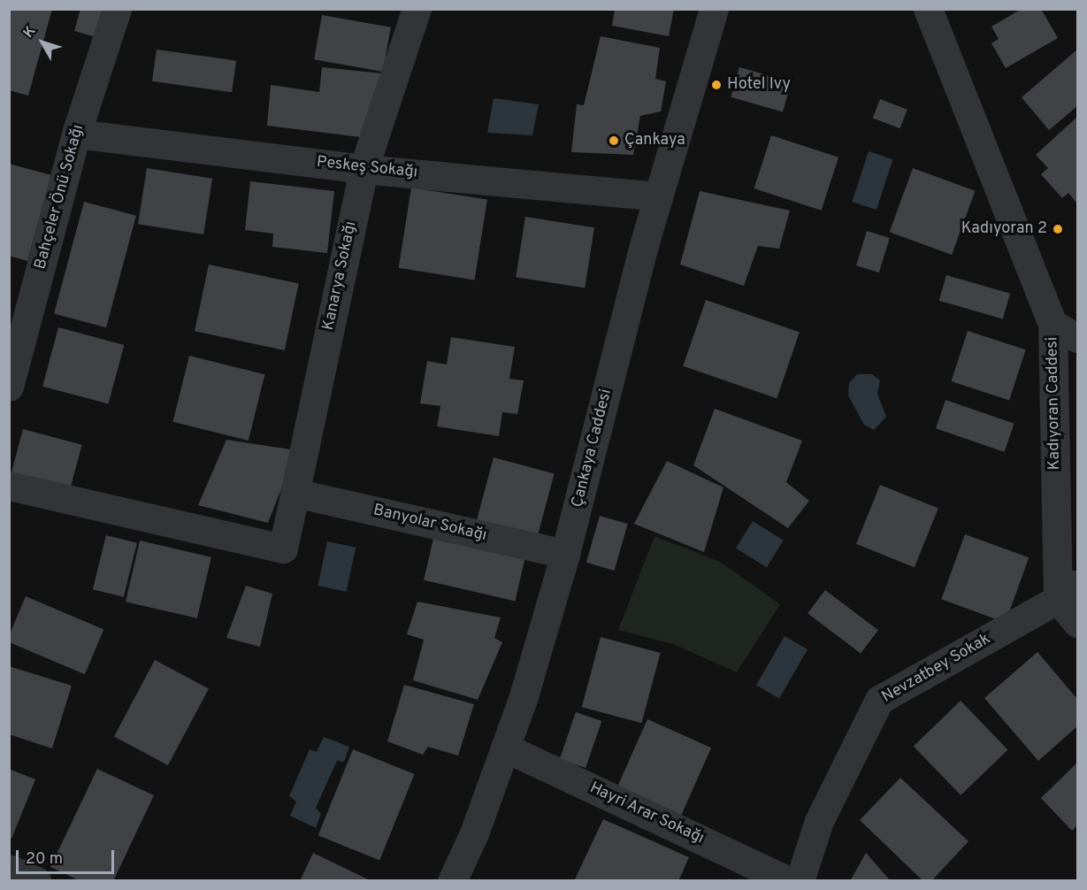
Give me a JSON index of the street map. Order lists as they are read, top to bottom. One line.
{"streets":{"street":["Peskeş Sokağı","Bahçeler Önü Sokağı","Kanarya Sokağı","Kadıyoran Caddesi","Çankaya Caddesi","Banyolar Sokağı","Nevzatbey Sokak","Hayri Arar Sokağı"]},"crossings":[["Peskeş Sokağı","Bahçeler Önü Sokağı"],["Peskeş Sokağı","Kanarya Sokağı"],["Peskeş Sokağı","Çankaya Caddesi"],["Kanarya Sokağı","Banyolar Sokağı"],["Kadıyoran Caddesi","Nevzatbey Sokak"],["Çankaya Caddesi","Banyolar Sokağı"],["Çankaya Caddesi","Hayri Arar Sokağı"]],"places":["Hotel Ivy","Çankaya","Kadıyoran 2"],"scale_bar":"20 m","north":"top left"}
